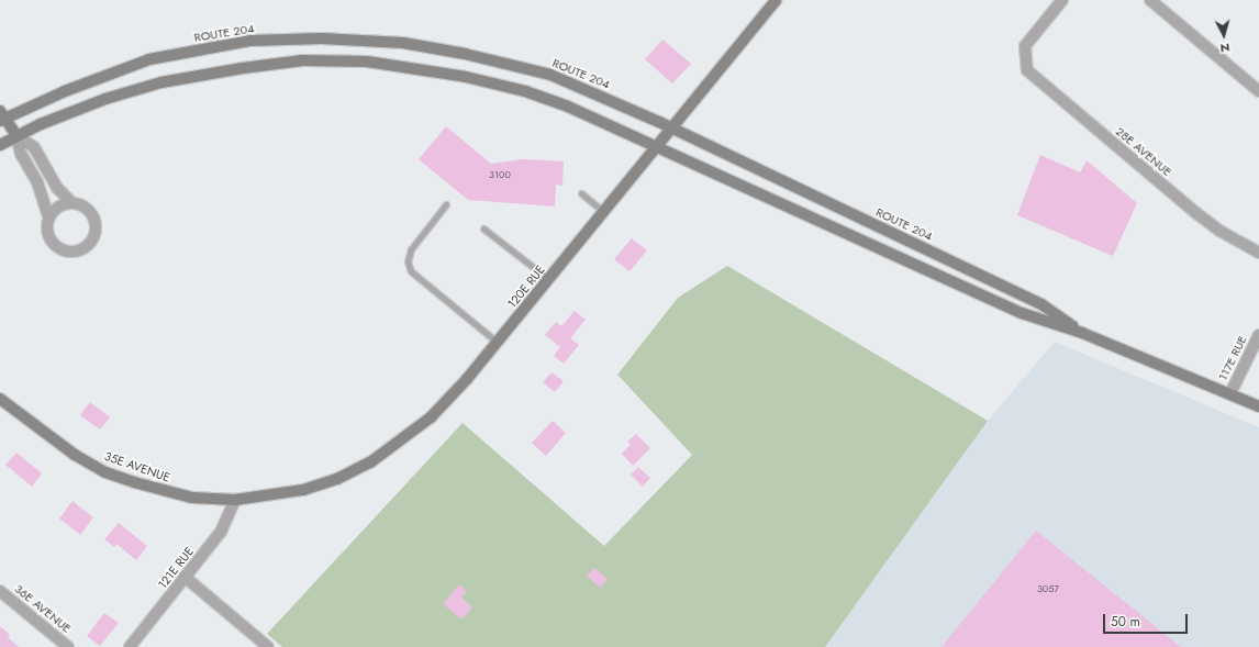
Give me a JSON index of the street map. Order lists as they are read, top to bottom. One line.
{"streets":{"main road":["ROUTE 204","120E RUE","35E AVENUE"],"street":["28E AVENUE","117E RUE","121E RUE","36E AVENUE"]},"crossings":[["ROUTE 204","120E RUE"],["ROUTE 204","117E RUE"],["120E RUE","35E AVENUE"],["120E RUE","121E RUE"],["35E AVENUE","121E RUE"]],"house_numbers":["3100","3057"],"scale_bar":"50 m","north":"bottom"}
